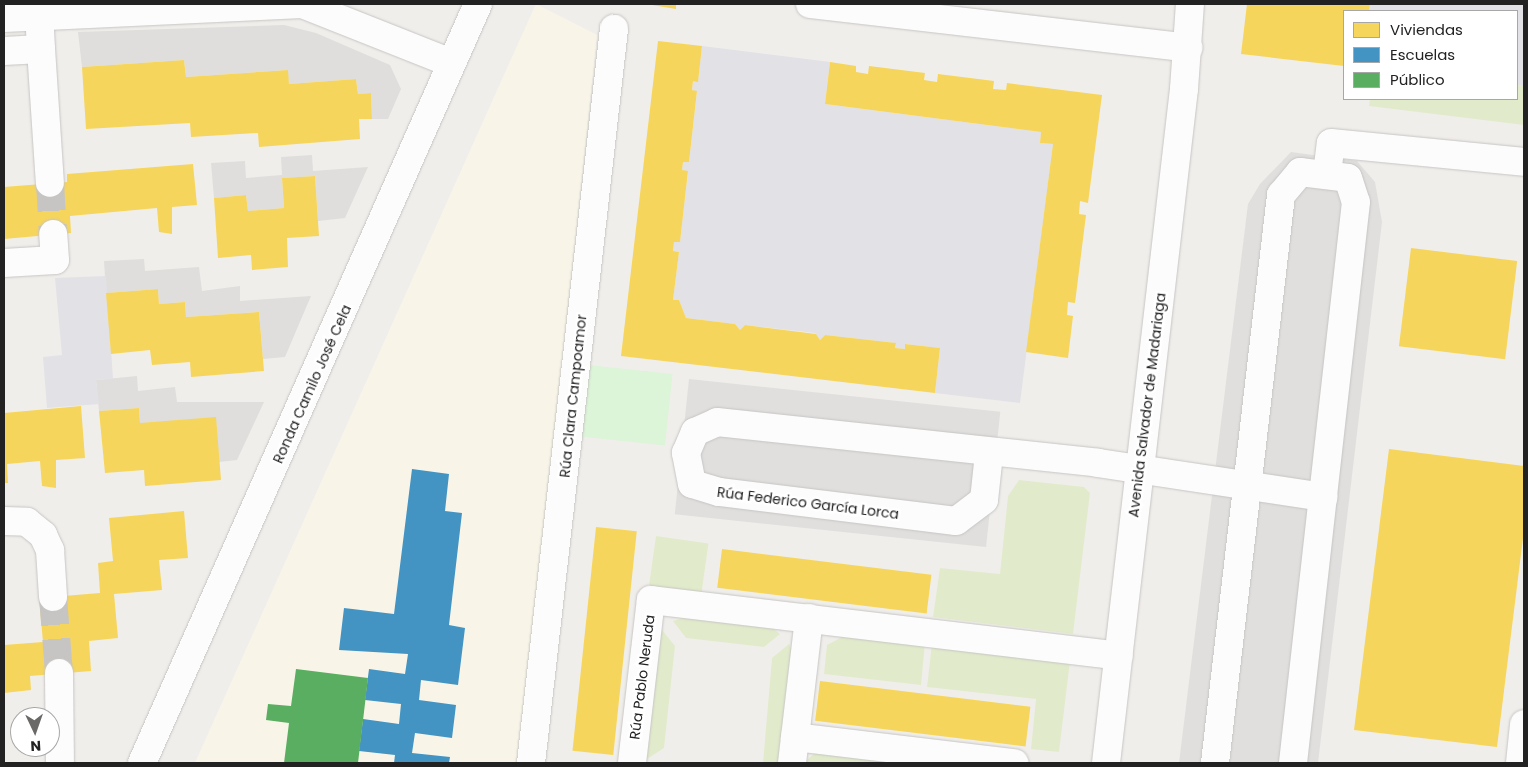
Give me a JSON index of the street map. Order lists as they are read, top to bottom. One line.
{"streets":{"street":["Ronda Camilo José Cela","Rúa Clara Campoamor","Avenida Salvador de Madariaga","Rúa Federico García Lorca","Rúa Pablo Neruda"]},"crossings":[["Avenida Salvador de Madariaga","Rúa Federico García Lorca"],["Avenida Salvador de Madariaga","Rúa Pablo Neruda"]],"legend":["Viviendas","Escuelas","Público"],"north":"bottom"}
